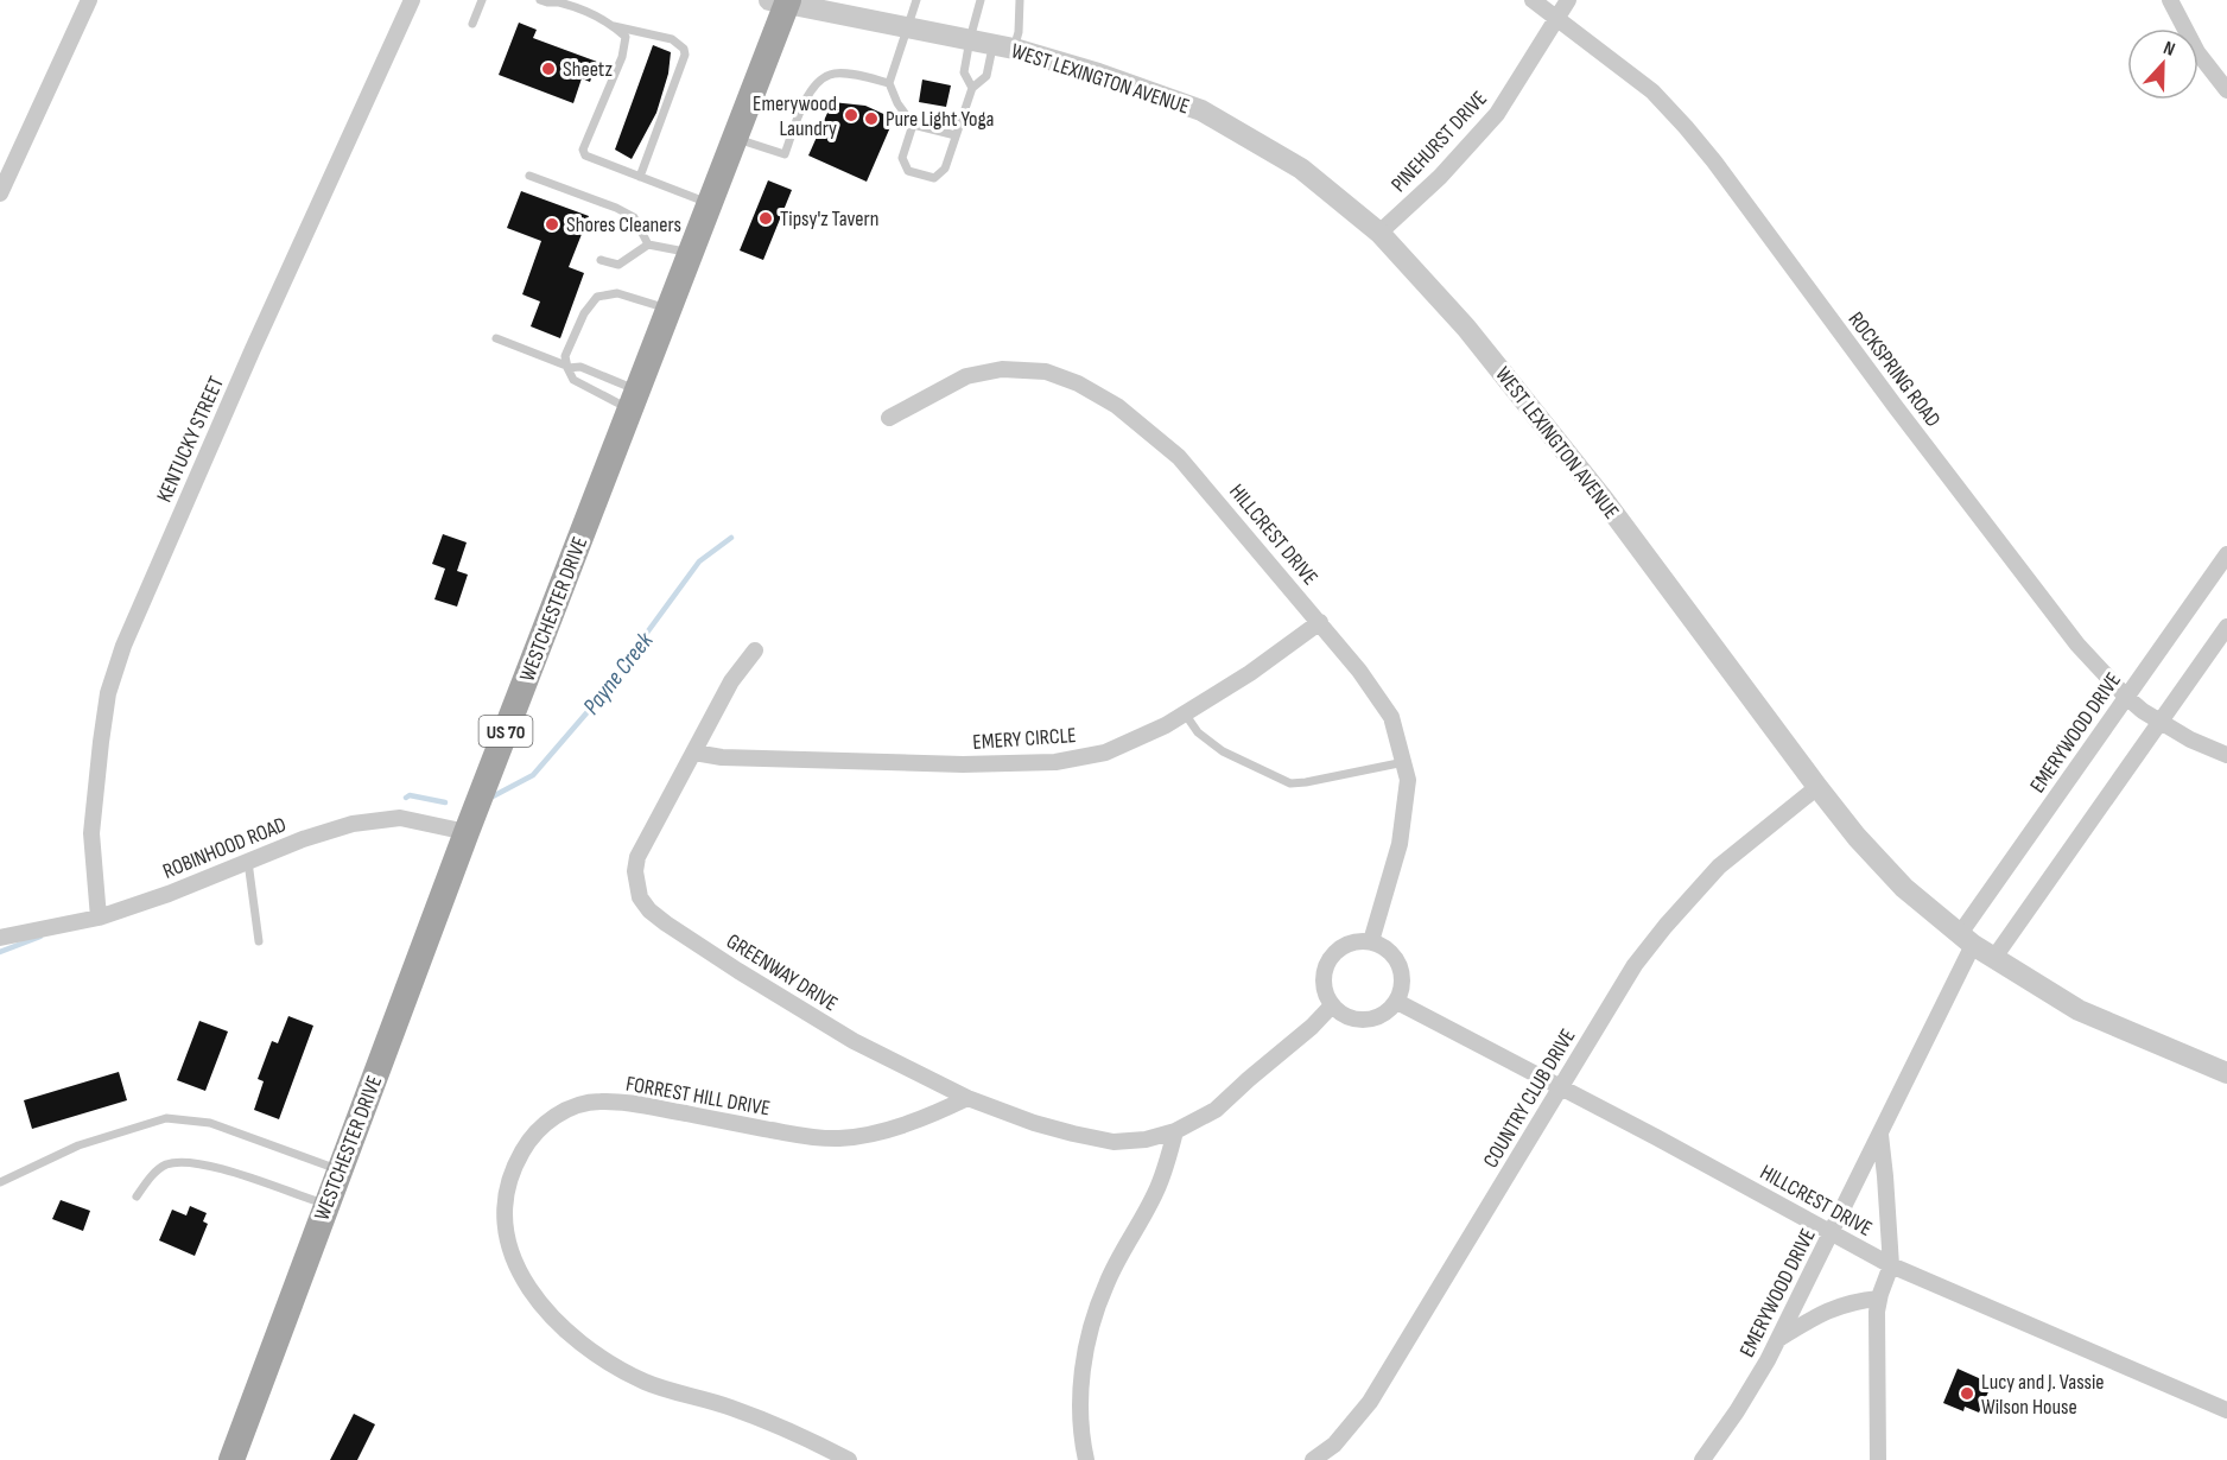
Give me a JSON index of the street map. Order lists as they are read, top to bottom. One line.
{"streets":{"main road":["WESTCHESTER DRIVE","US 70"],"street":["WEST LEXINGTON AVENUE","PINEHURST DRIVE","ROCKSPRING ROAD","KENTUCKY STREET","HILLCREST DRIVE","EMERYWOOD DRIVE","EMERY CIRCLE","ROBINHOOD ROAD","GREENWAY DRIVE","FORREST HILL DRIVE","COUNTRY CLUB DRIVE"]},"crossings":[["WEST LEXINGTON AVENUE","PINEHURST DRIVE"],["WEST LEXINGTON AVENUE","WESTCHESTER DRIVE"],["WEST LEXINGTON AVENUE","EMERYWOOD DRIVE"],["WEST LEXINGTON AVENUE","COUNTRY CLUB DRIVE"],["PINEHURST DRIVE","ROCKSPRING ROAD"],["ROCKSPRING ROAD","EMERYWOOD DRIVE"],["KENTUCKY STREET","ROBINHOOD ROAD"],["HILLCREST DRIVE","EMERYWOOD DRIVE"],["HILLCREST DRIVE","EMERY CIRCLE"],["HILLCREST DRIVE","GREENWAY DRIVE"],["HILLCREST DRIVE","COUNTRY CLUB DRIVE"],["WESTCHESTER DRIVE","ROBINHOOD ROAD"],["EMERY CIRCLE","GREENWAY DRIVE"],["GREENWAY DRIVE","FORREST HILL DRIVE"]],"water":["Payne Creek"],"places":["Sheetz","Emerywood Laundry","Pure Light Yoga","Tipsy'z Tavern","Shores Cleaners","Lucy and J. Vassie Wilson House"],"north":"top"}
